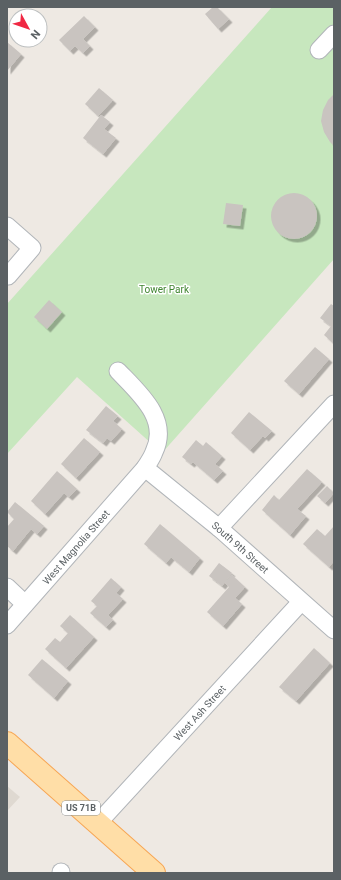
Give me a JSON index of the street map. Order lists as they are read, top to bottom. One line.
{"streets":{"main road":["US 71B"],"street":["West Magnolia Street","South 9th Street","West Ash Street"]},"crossings":[["West Magnolia Street","South 9th Street"],["South 9th Street","West Ash Street"],["West Ash Street","US 71B"]],"parks":["Tower Park"],"north":"bottom right"}
